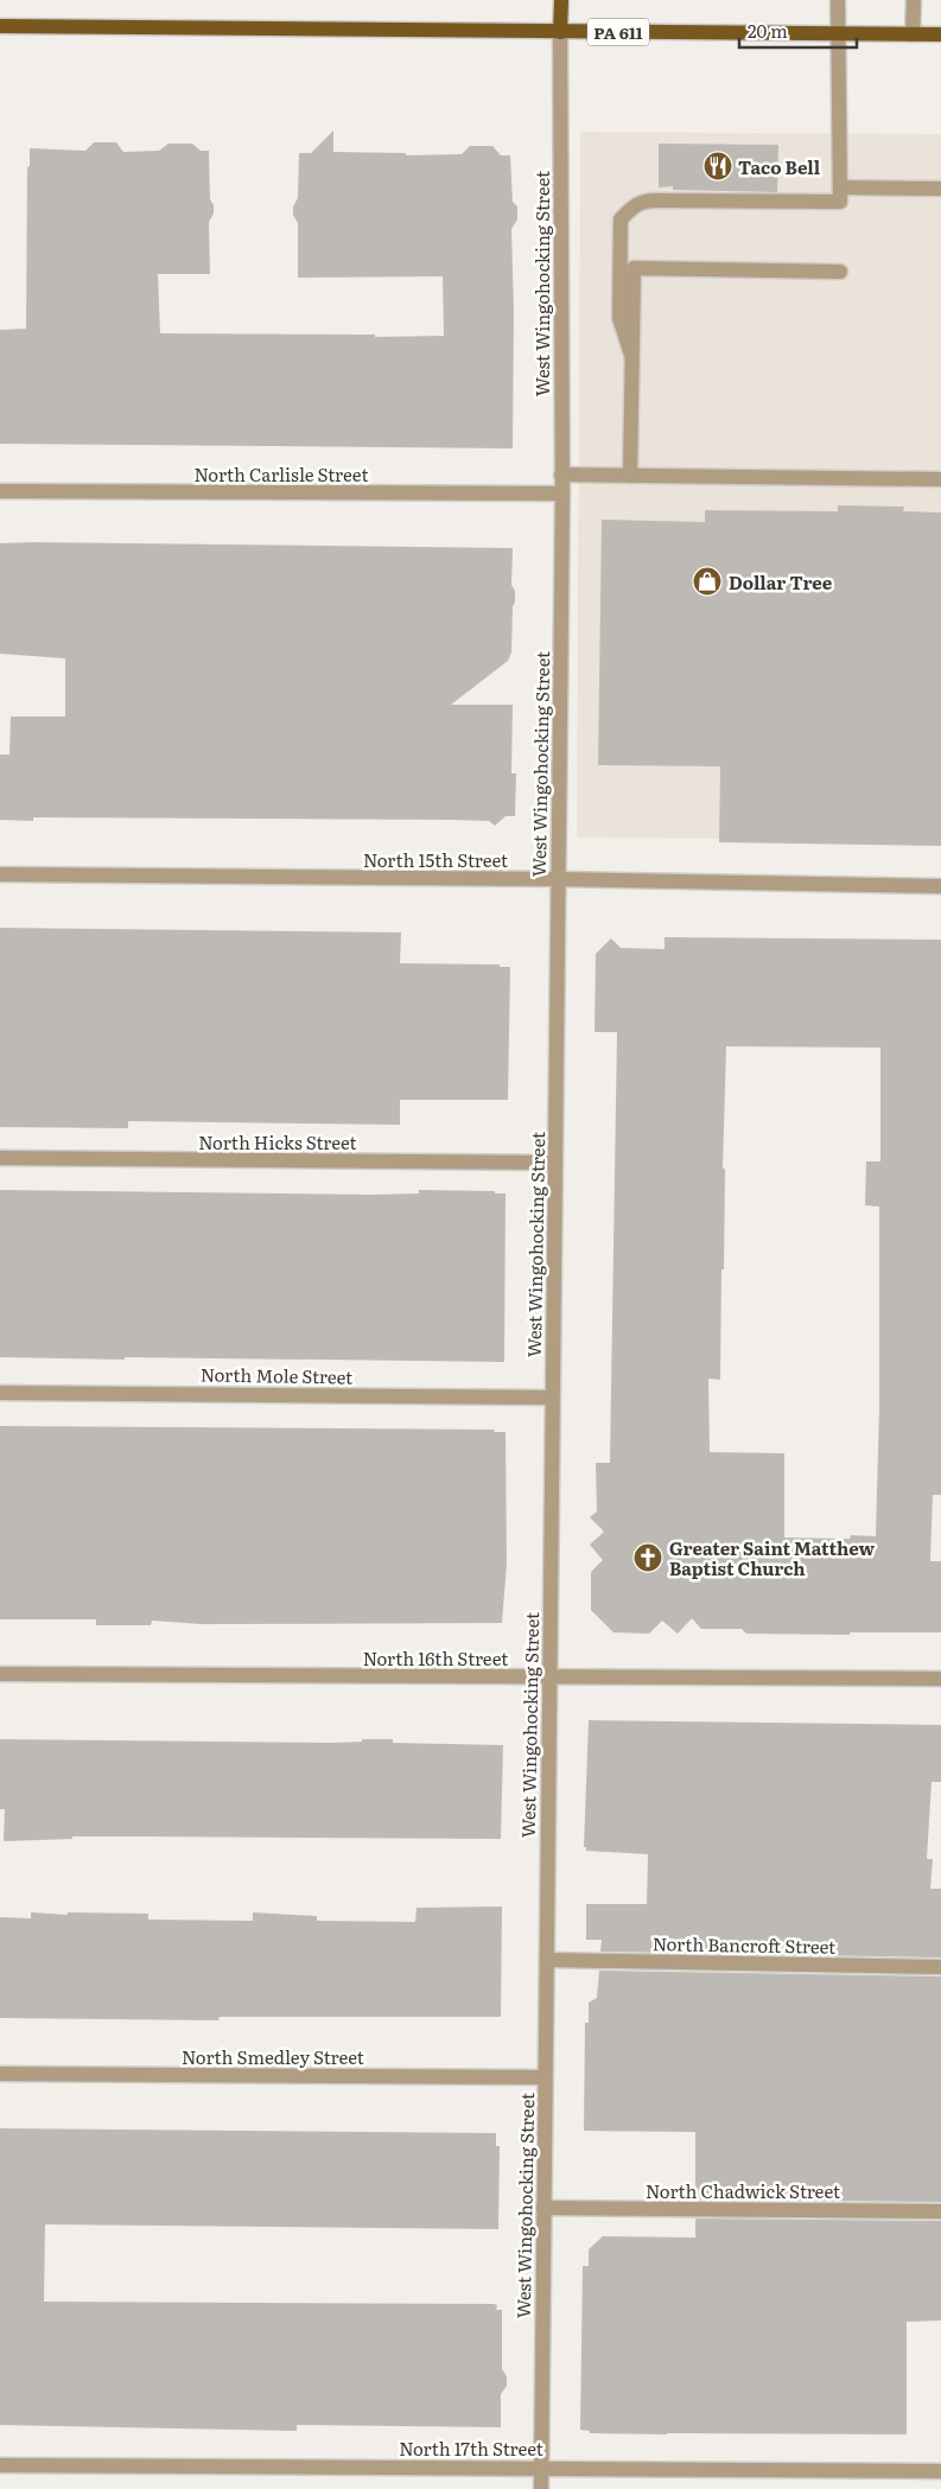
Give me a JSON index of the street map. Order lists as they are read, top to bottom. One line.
{"streets":{"main road":["PA 611","West Wingohocking Street"],"street":["North Carlisle Street","North 15th Street","North Hicks Street","North Mole Street","North 16th Street","North Bancroft Street","North Smedley Street","North Chadwick Street","North 17th Street"]},"crossings":[["PA 611","West Wingohocking Street"],["West Wingohocking Street","North Carlisle Street"],["West Wingohocking Street","North 15th Street"],["West Wingohocking Street","North Hicks Street"],["West Wingohocking Street","North Mole Street"],["West Wingohocking Street","North 16th Street"],["West Wingohocking Street","North Bancroft Street"],["West Wingohocking Street","North Smedley Street"],["West Wingohocking Street","North Chadwick Street"],["West Wingohocking Street","North 17th Street"]],"places":{"restaurant":["Taco Bell"],"shop":["Dollar Tree"],"church":["Greater Saint Matthew Baptist Church"]},"scale_bar":"20 m"}
